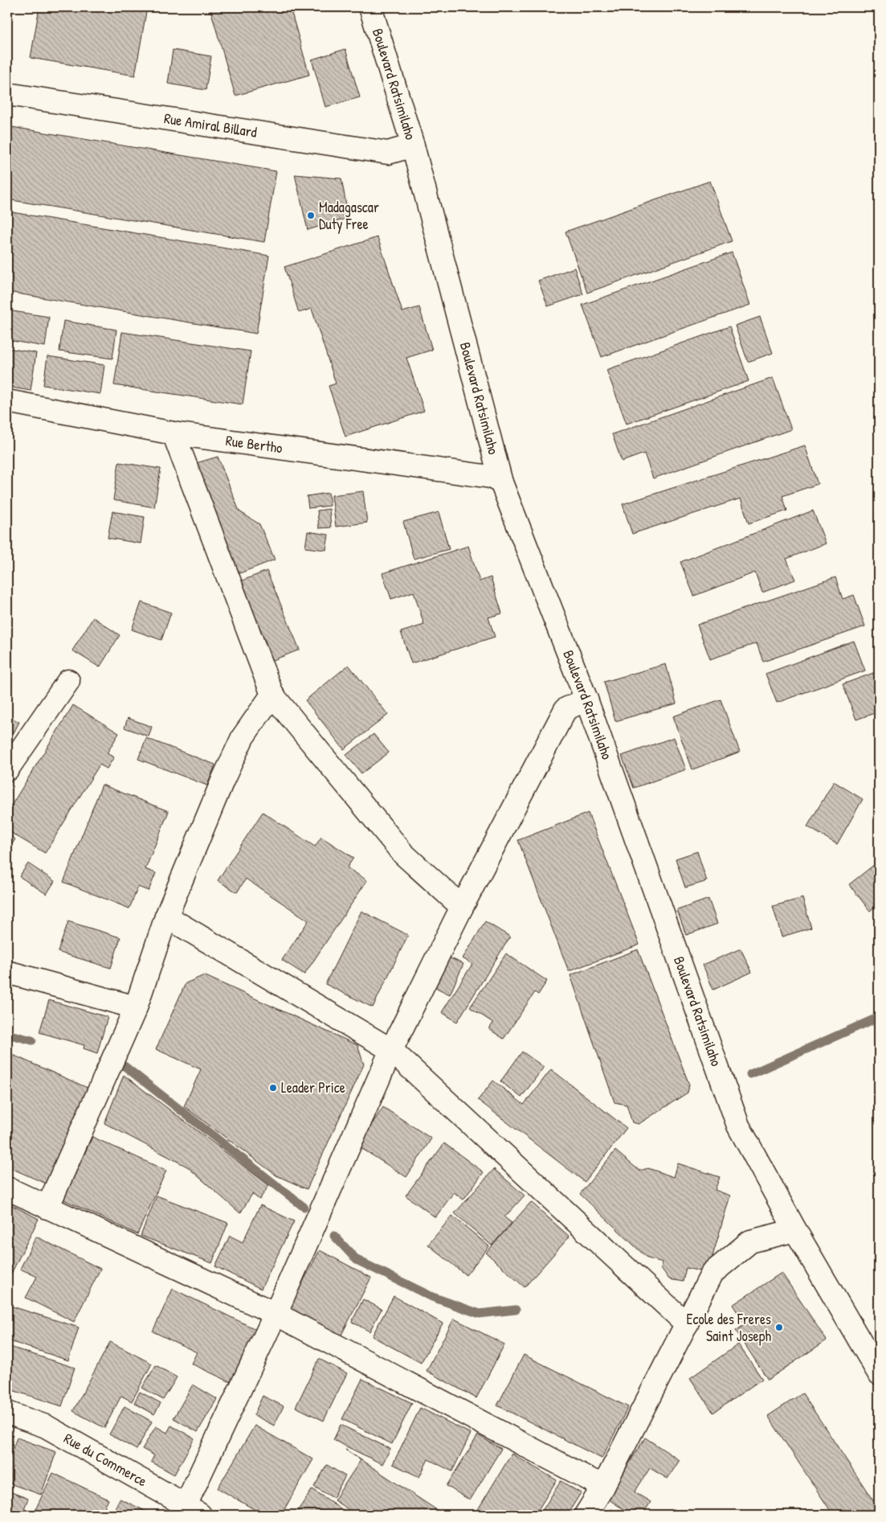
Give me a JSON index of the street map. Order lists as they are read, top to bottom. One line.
{"streets":{"street":["Boulevard Ratsimilaho","Rue Amiral Billard","Rue Bertho","Rue du Commerce"]},"crossings":[["Boulevard Ratsimilaho","Rue Amiral Billard"],["Boulevard Ratsimilaho","Rue Bertho"]],"places":["Madagascar Duty Free","Leader Price","Ecole des Freres Saint Joseph"]}
